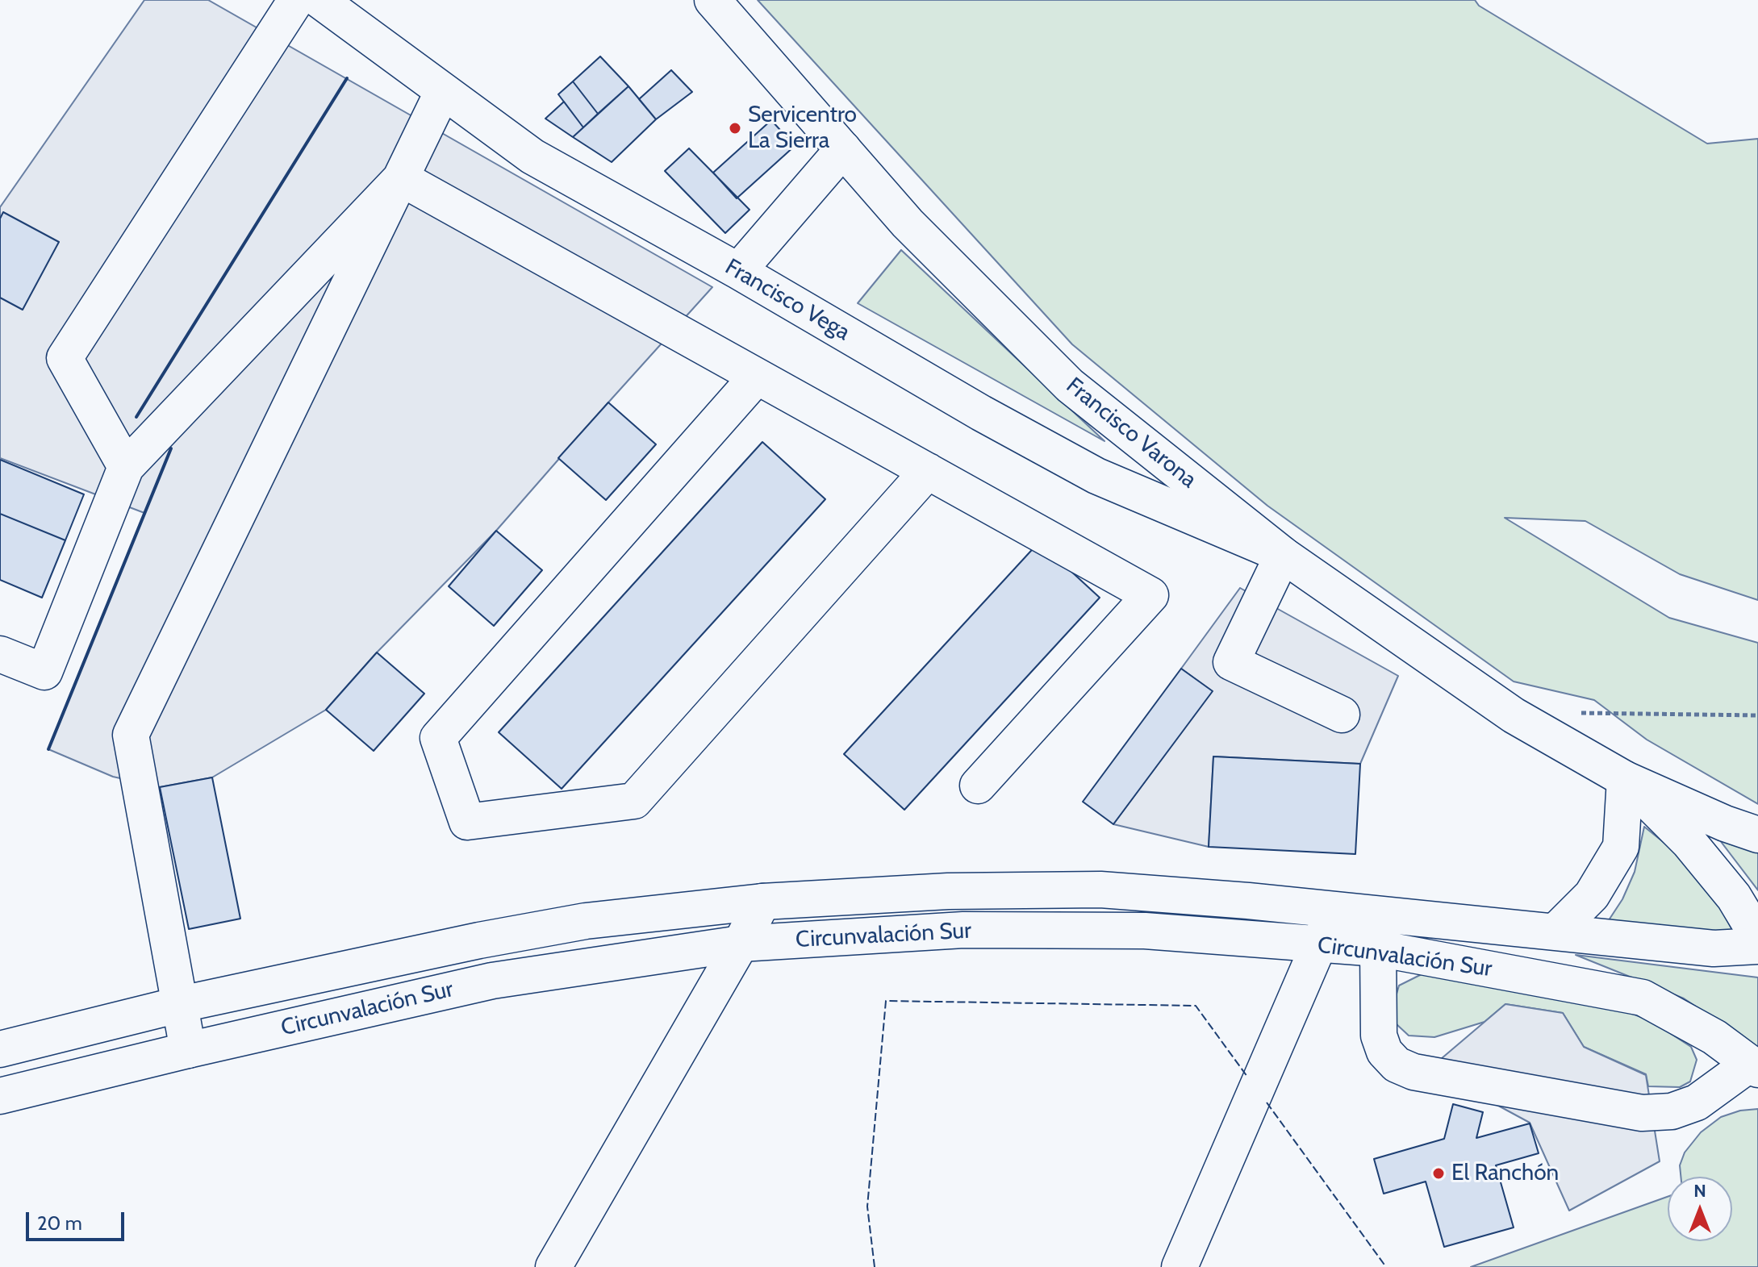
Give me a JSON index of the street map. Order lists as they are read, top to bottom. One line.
{"streets":{"main road":["Francisco Vega","Francisco Varona","Circunvalación Sur"]},"crossings":[["Francisco Vega","Francisco Varona"]],"places":["Servicentro La Sierra","El Ranchón"],"scale_bar":"20 m","north":"top"}
